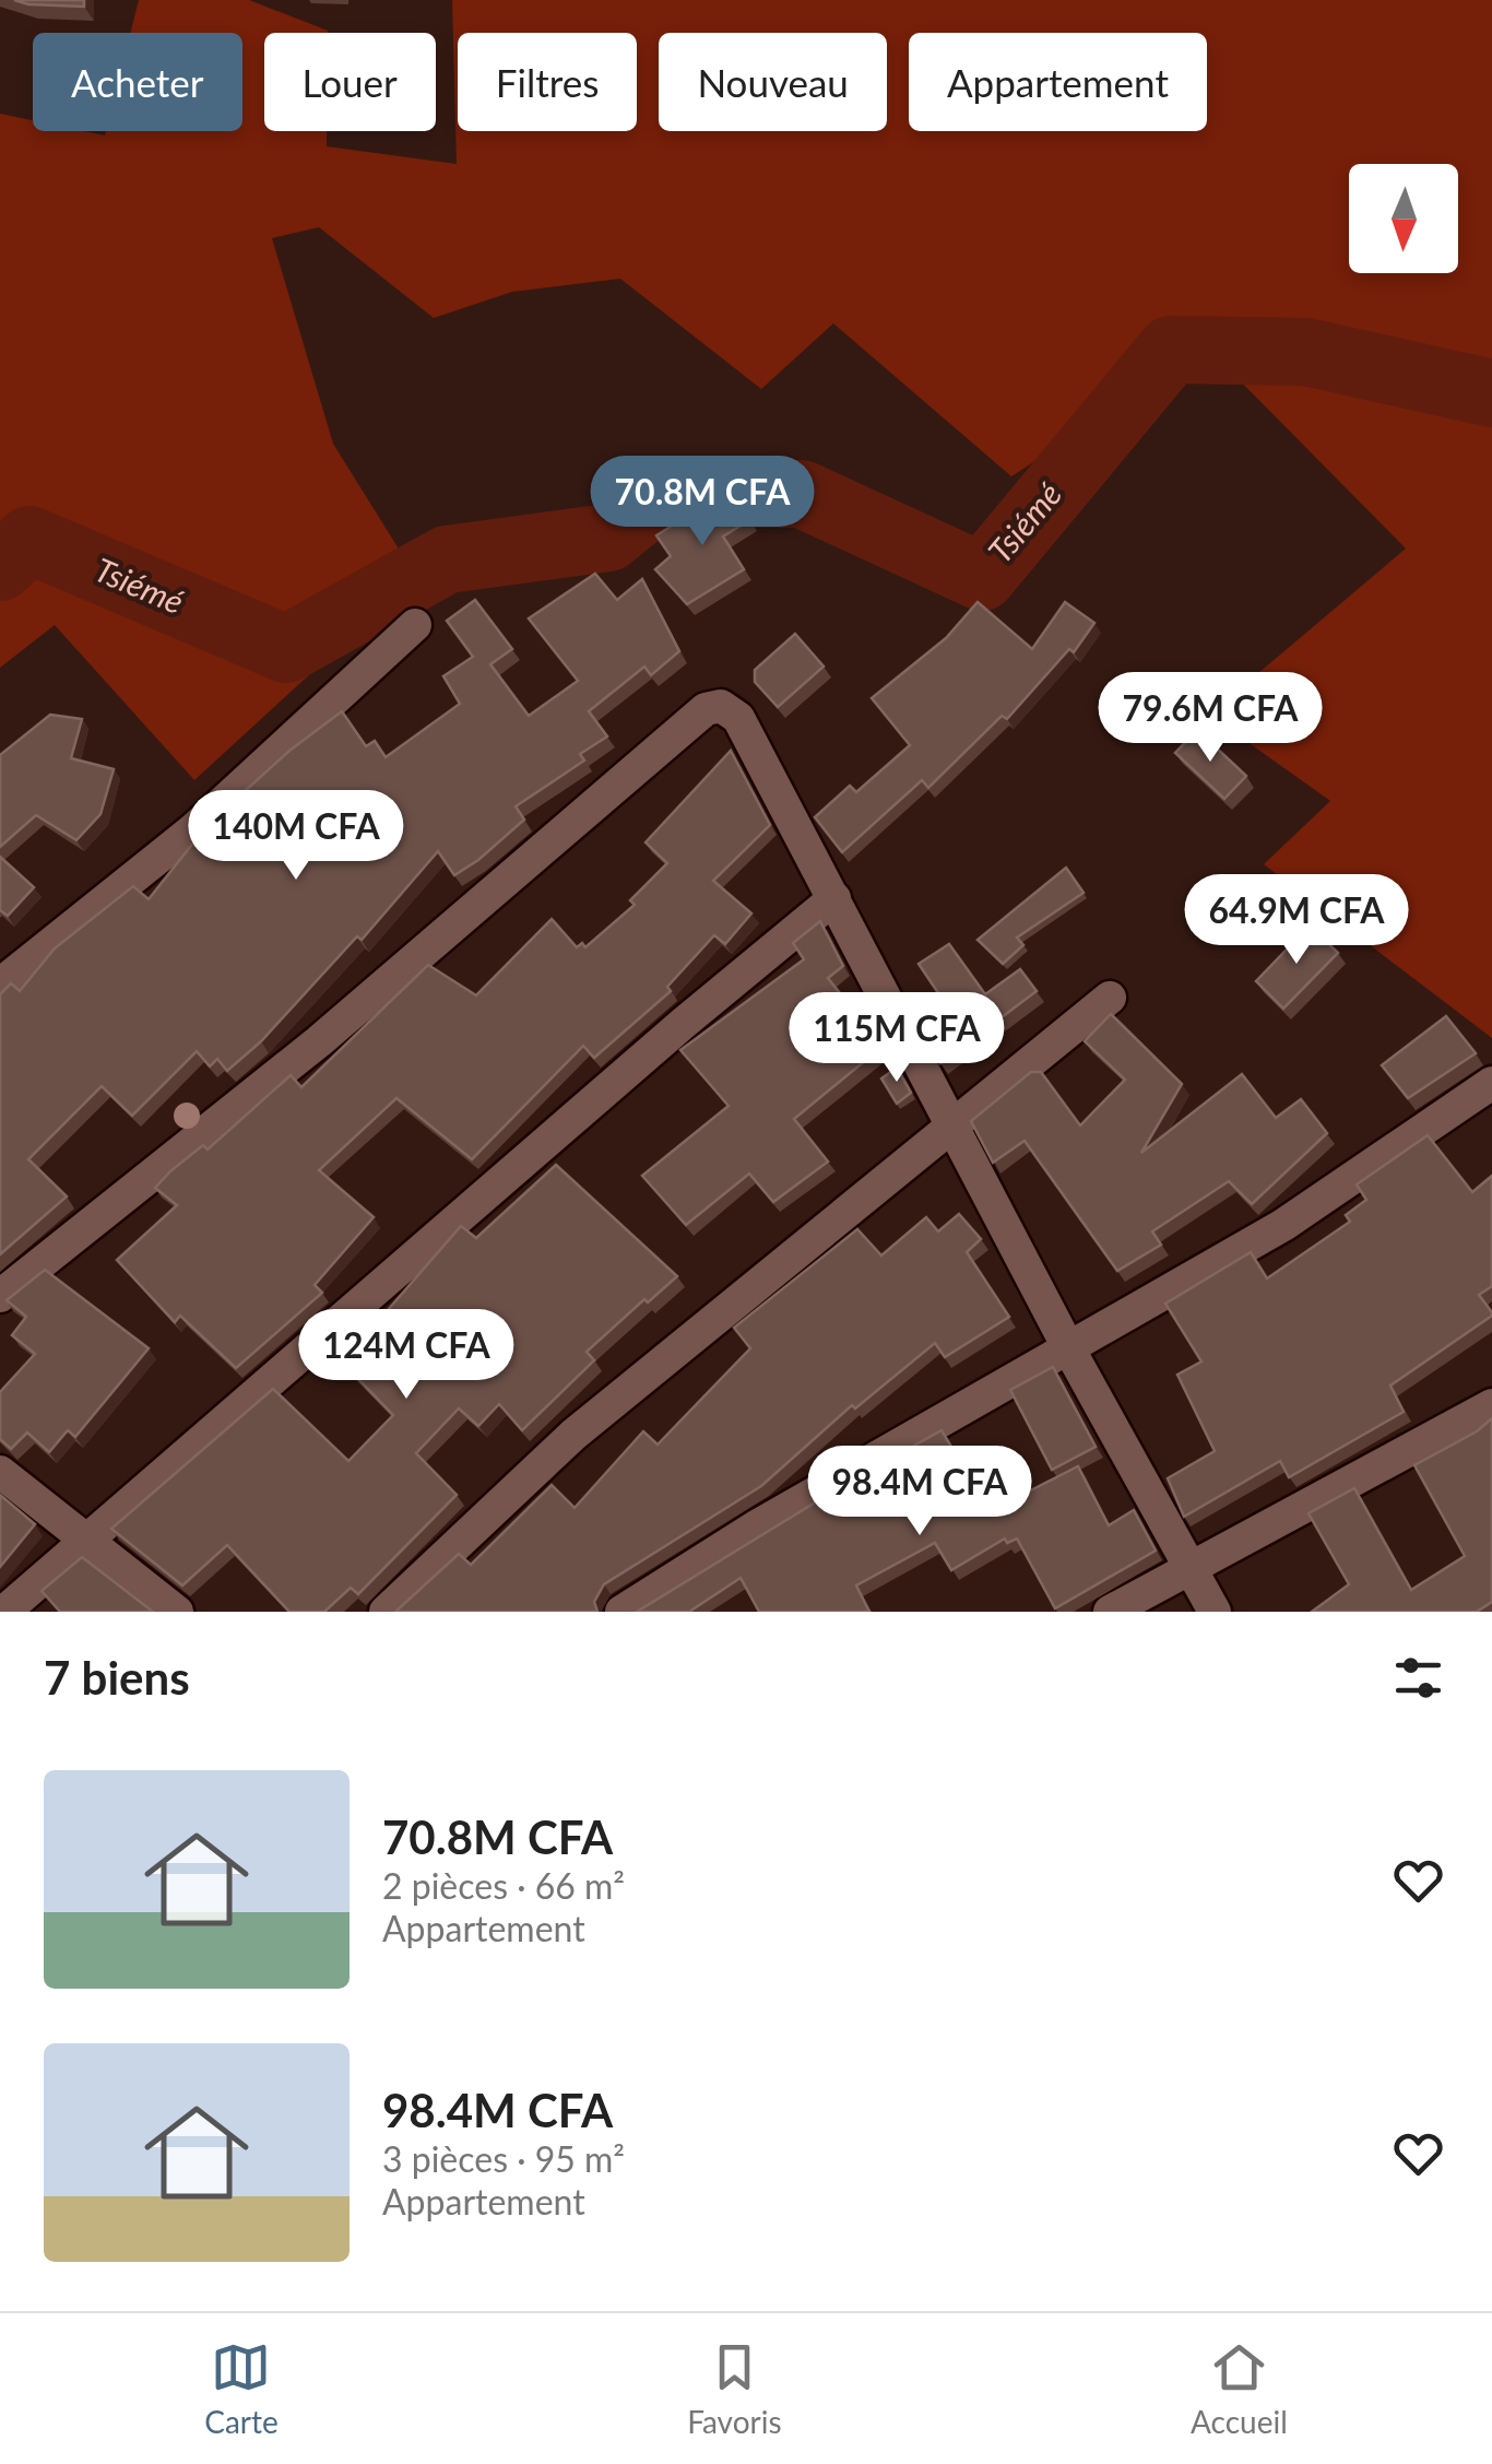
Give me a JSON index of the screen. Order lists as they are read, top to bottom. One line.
{"water":["Tsiémé"],"north":"bottom","page":{"chip":["Acheter","Louer","Filtres","Nouveau","Appartement"],"price":["70.8M CFA","79.6M CFA","140M CFA","64.9M CFA","115M CFA","124M CFA","98.4M CFA"],"heading":"7 biens","list":[{"name":"70.8M CFA","note":"2 pièces · 66 m² · Appartement"},{"name":"98.4M CFA","note":"3 pièces · 95 m² · Appartement"}],"tabs":["Carte","Favoris","Accueil"]}}
